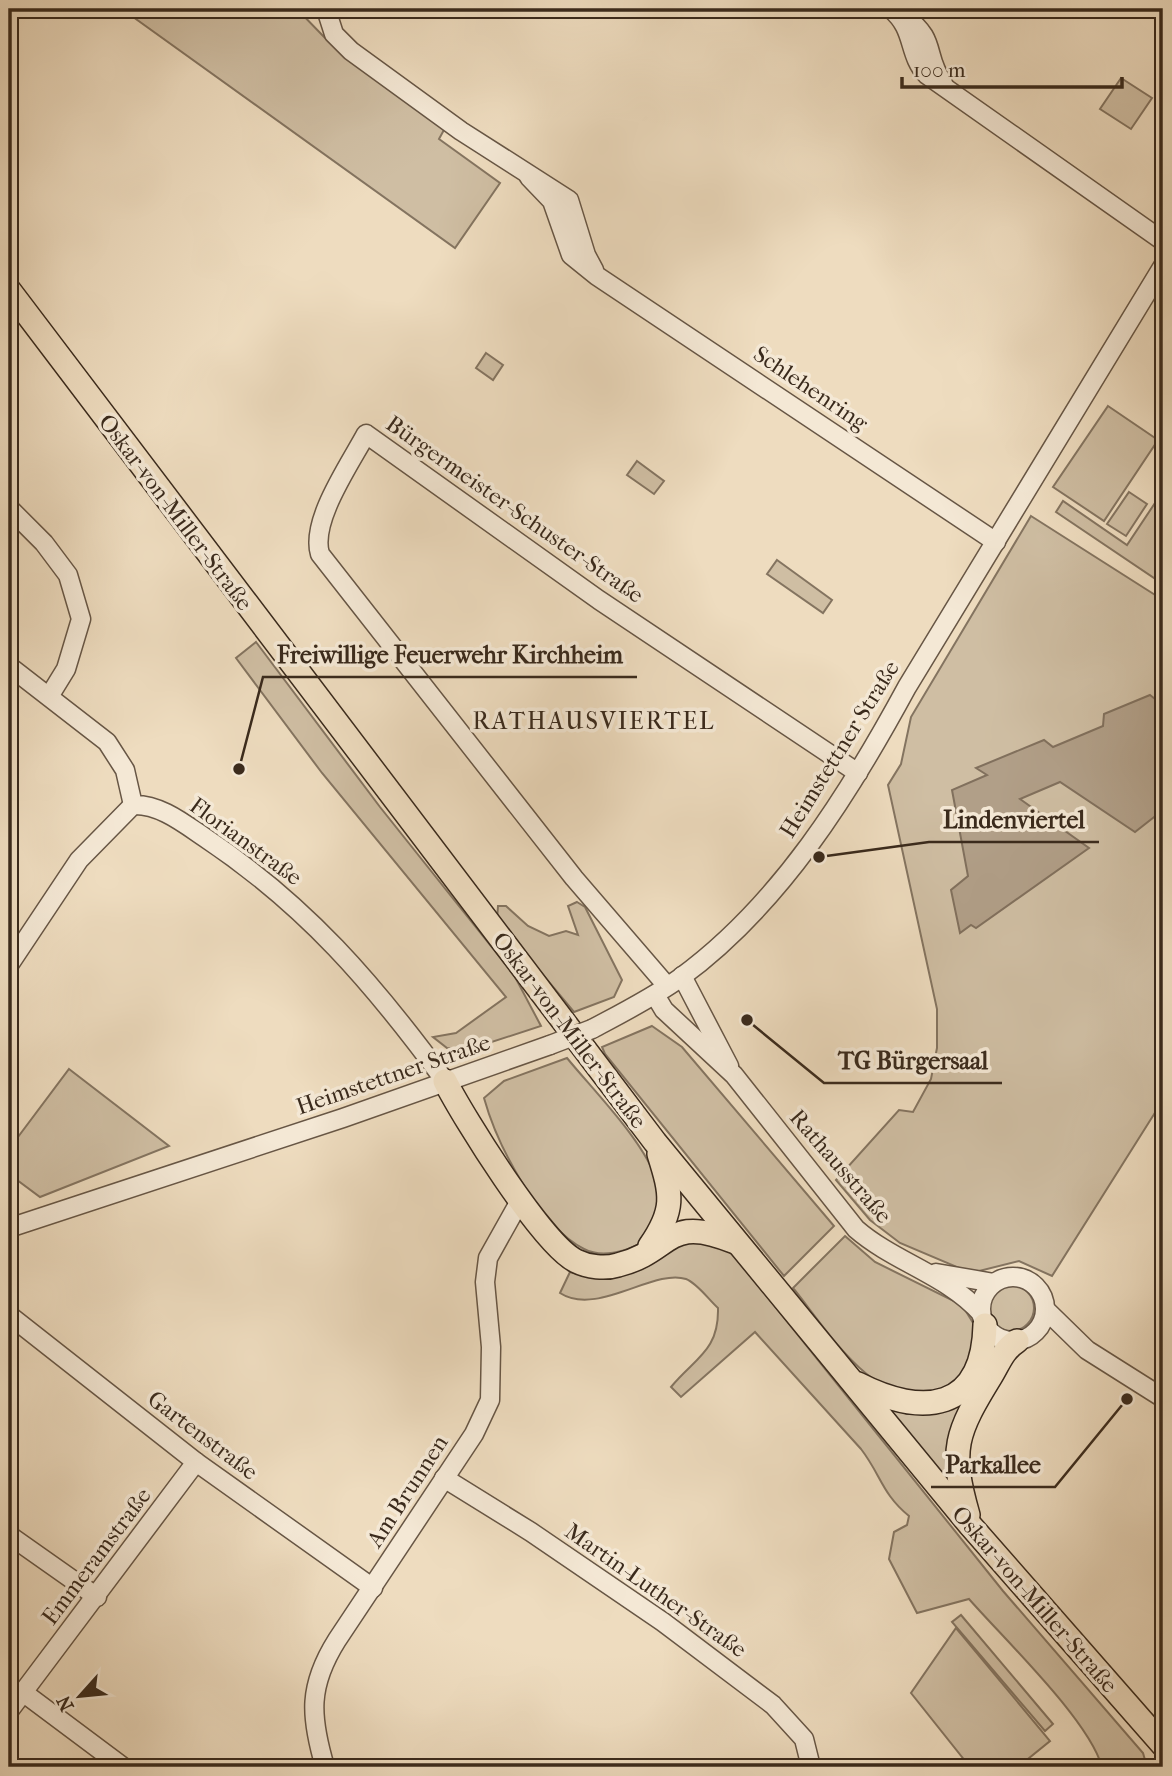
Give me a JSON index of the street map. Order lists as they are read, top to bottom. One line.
{"streets":{"main road":["Oskar-von-Miller-Straße"],"street":["Schlehenring","Bürgermeister-Schuster-Straße","Heimstettner Straße","Florianstraße","Rathausstraße","Gartenstraße","Am Brunnen","Emmeramstraße","Martin-Luther-Straße"]},"crossings":[["Schlehenring","Heimstettner Straße"],["Bürgermeister-Schuster-Straße","Heimstettner Straße"],["Bürgermeister-Schuster-Straße","Rathausstraße"],["Heimstettner Straße","Florianstraße"],["Heimstettner Straße","Rathausstraße"],["Gartenstraße","Am Brunnen"],["Gartenstraße","Emmeramstraße"],["Am Brunnen","Martin-Luther-Straße"]],"districts":["RATHAUSVIERTEL"],"places":["Freiwillige Feuerwehr Kirchheim","Lindenviertel","TG Bürgersaal","Parkallee"],"scale_bar":"100 m","north":"bottom left"}
